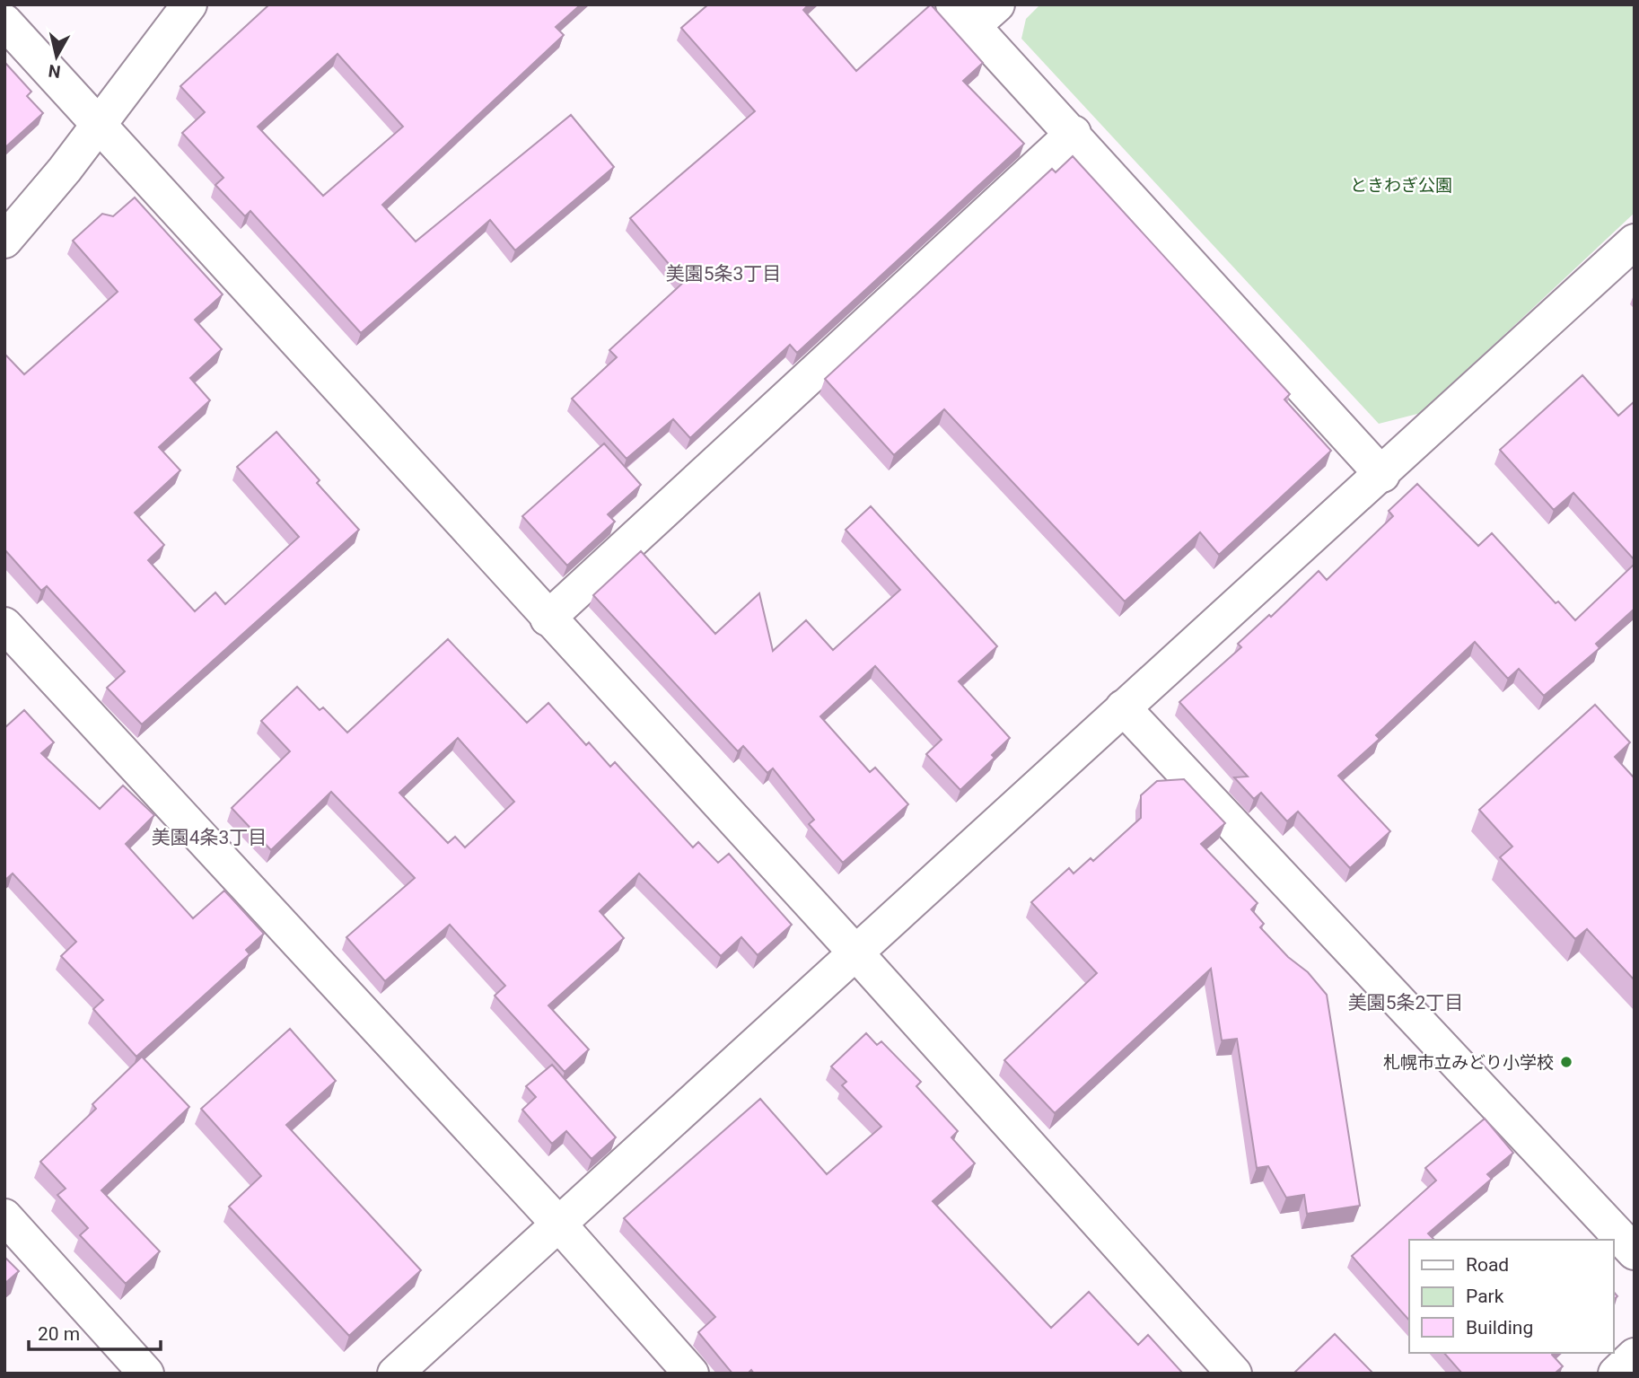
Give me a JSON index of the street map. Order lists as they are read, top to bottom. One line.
{"districts":["美園5条3丁目","美園4条3丁目","美園5条2丁目"],"parks":["ときわぎ公園"],"places":["札幌市立みどり小学校"],"legend":["Road","Park","Building"],"scale_bar":"20 m","north":"bottom"}
